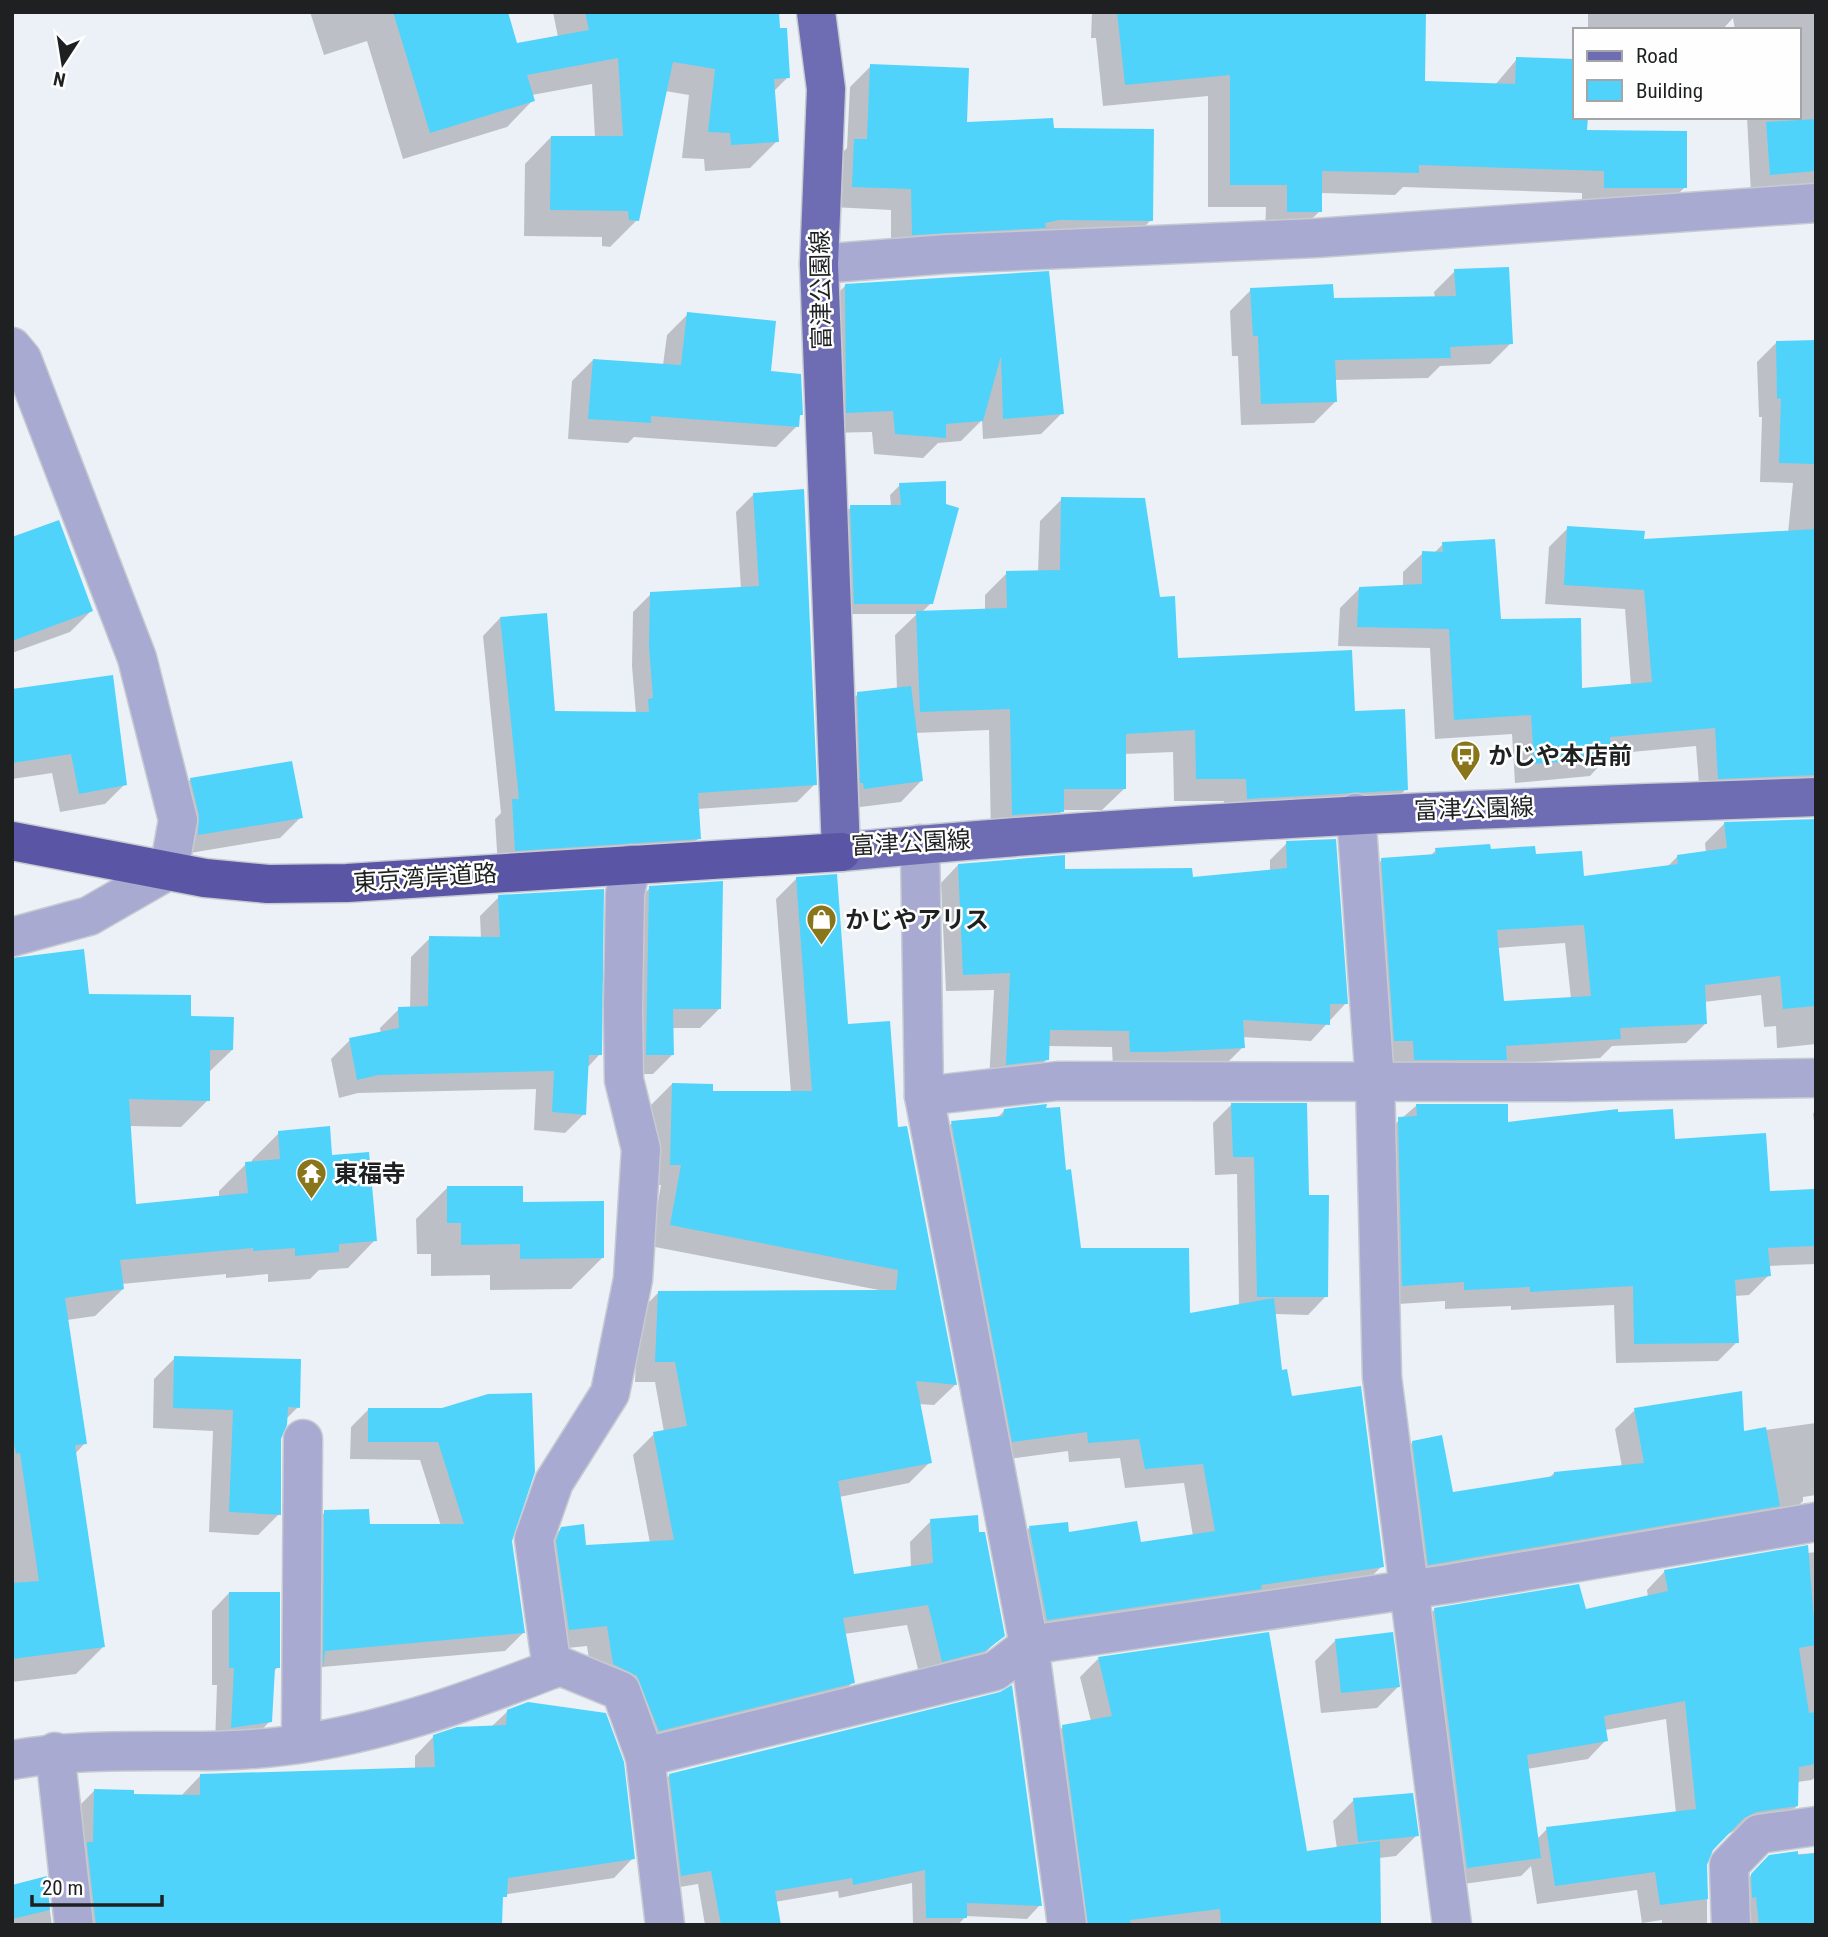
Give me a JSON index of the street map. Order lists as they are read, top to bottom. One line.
{"streets":{"highway":["東京湾岸道路"],"main road":["富津公園線"]},"crossings":[["富津公園線","東京湾岸道路"]],"places":{"bus stop":["かじや本店前"],"shop":["かじやアリス"],"temple":["東福寺"]},"legend":["Road","Building"],"scale_bar":"20 m","north":"bottom"}
